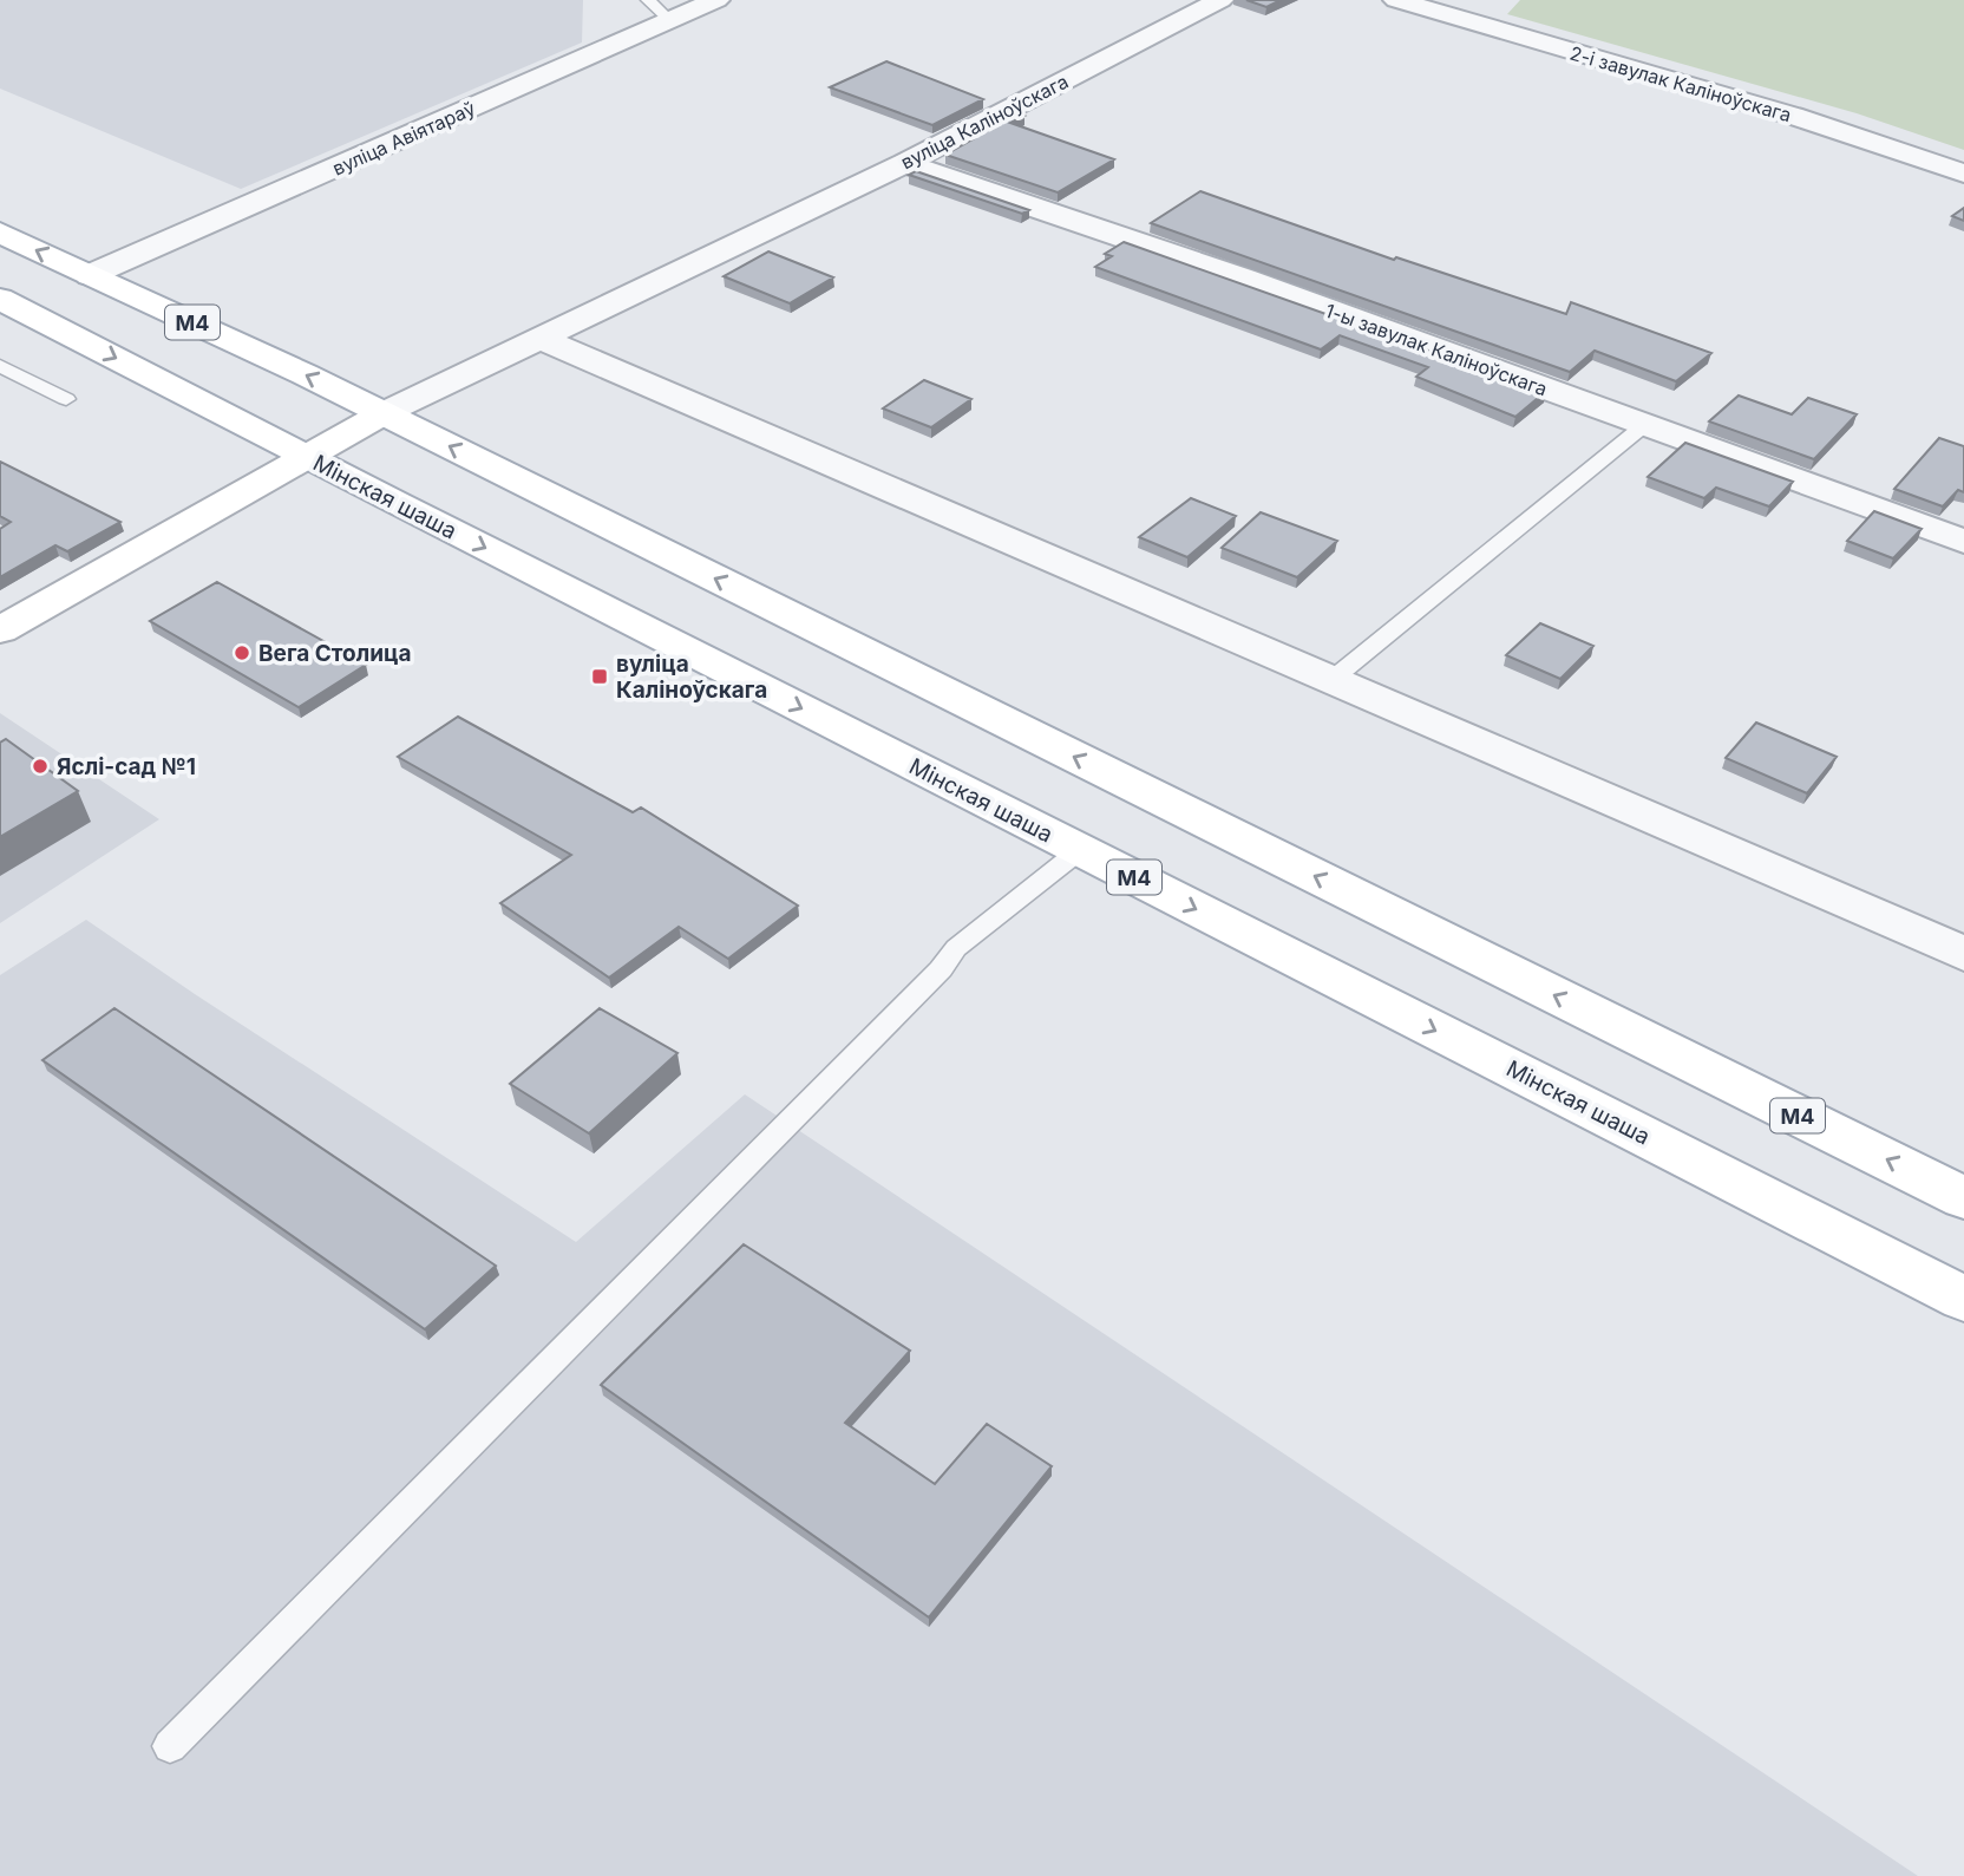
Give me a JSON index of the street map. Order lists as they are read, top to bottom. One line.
{"streets":{"main road":["вуліца Каліноўскага","М4","Мінская шаша"],"street":["2-і завулак Каліноўскага","вуліца Авіятараў","1-ы завулак Каліноўскага"]},"crossings":[["вуліца Каліноўскага","М4"],["вуліца Каліноўскага","1-ы завулак Каліноўскага"],["вуліца Каліноўскага","Мінская шаша"],["вуліца Авіятараў","М4"]],"places":{"other":["Вега Столица","Яслі-сад №1"],"transit":["вуліца Каліноўскага"]}}
